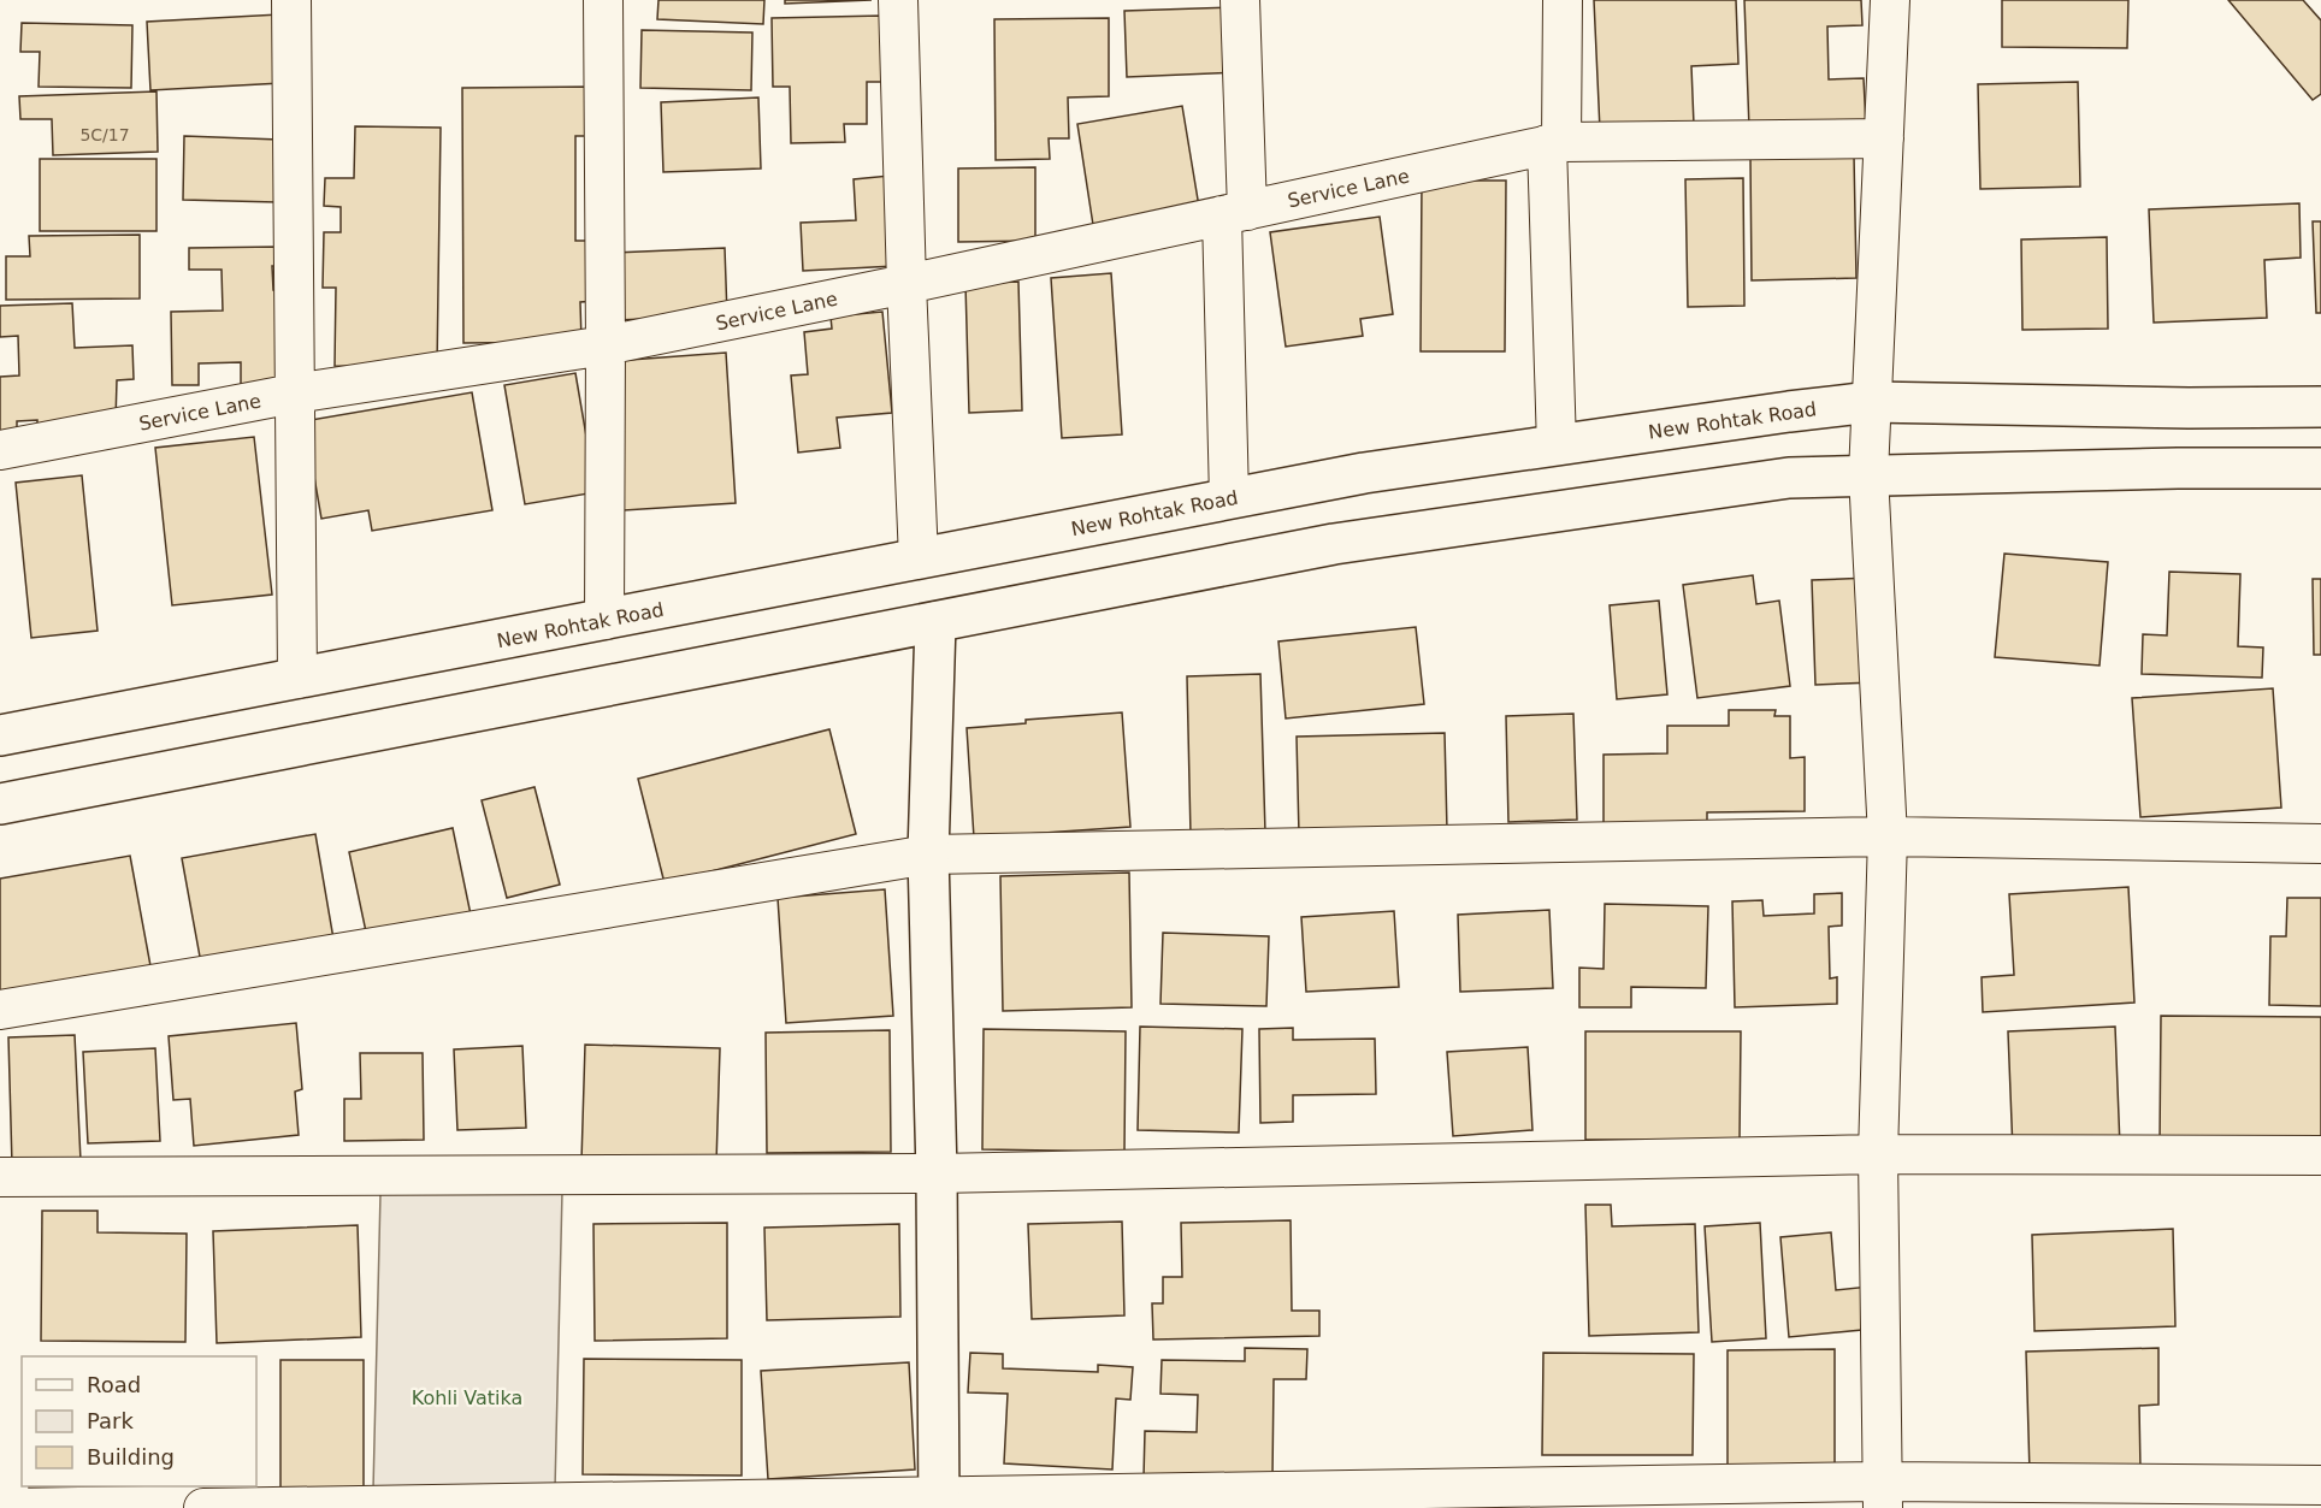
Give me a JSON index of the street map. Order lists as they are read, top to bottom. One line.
{"streets":{"main road":["New Rohtak Road"],"street":["Service Lane"]},"parks":["Kohli Vatika"],"house_numbers":["5C/17"],"legend":["Road","Park","Building"]}
